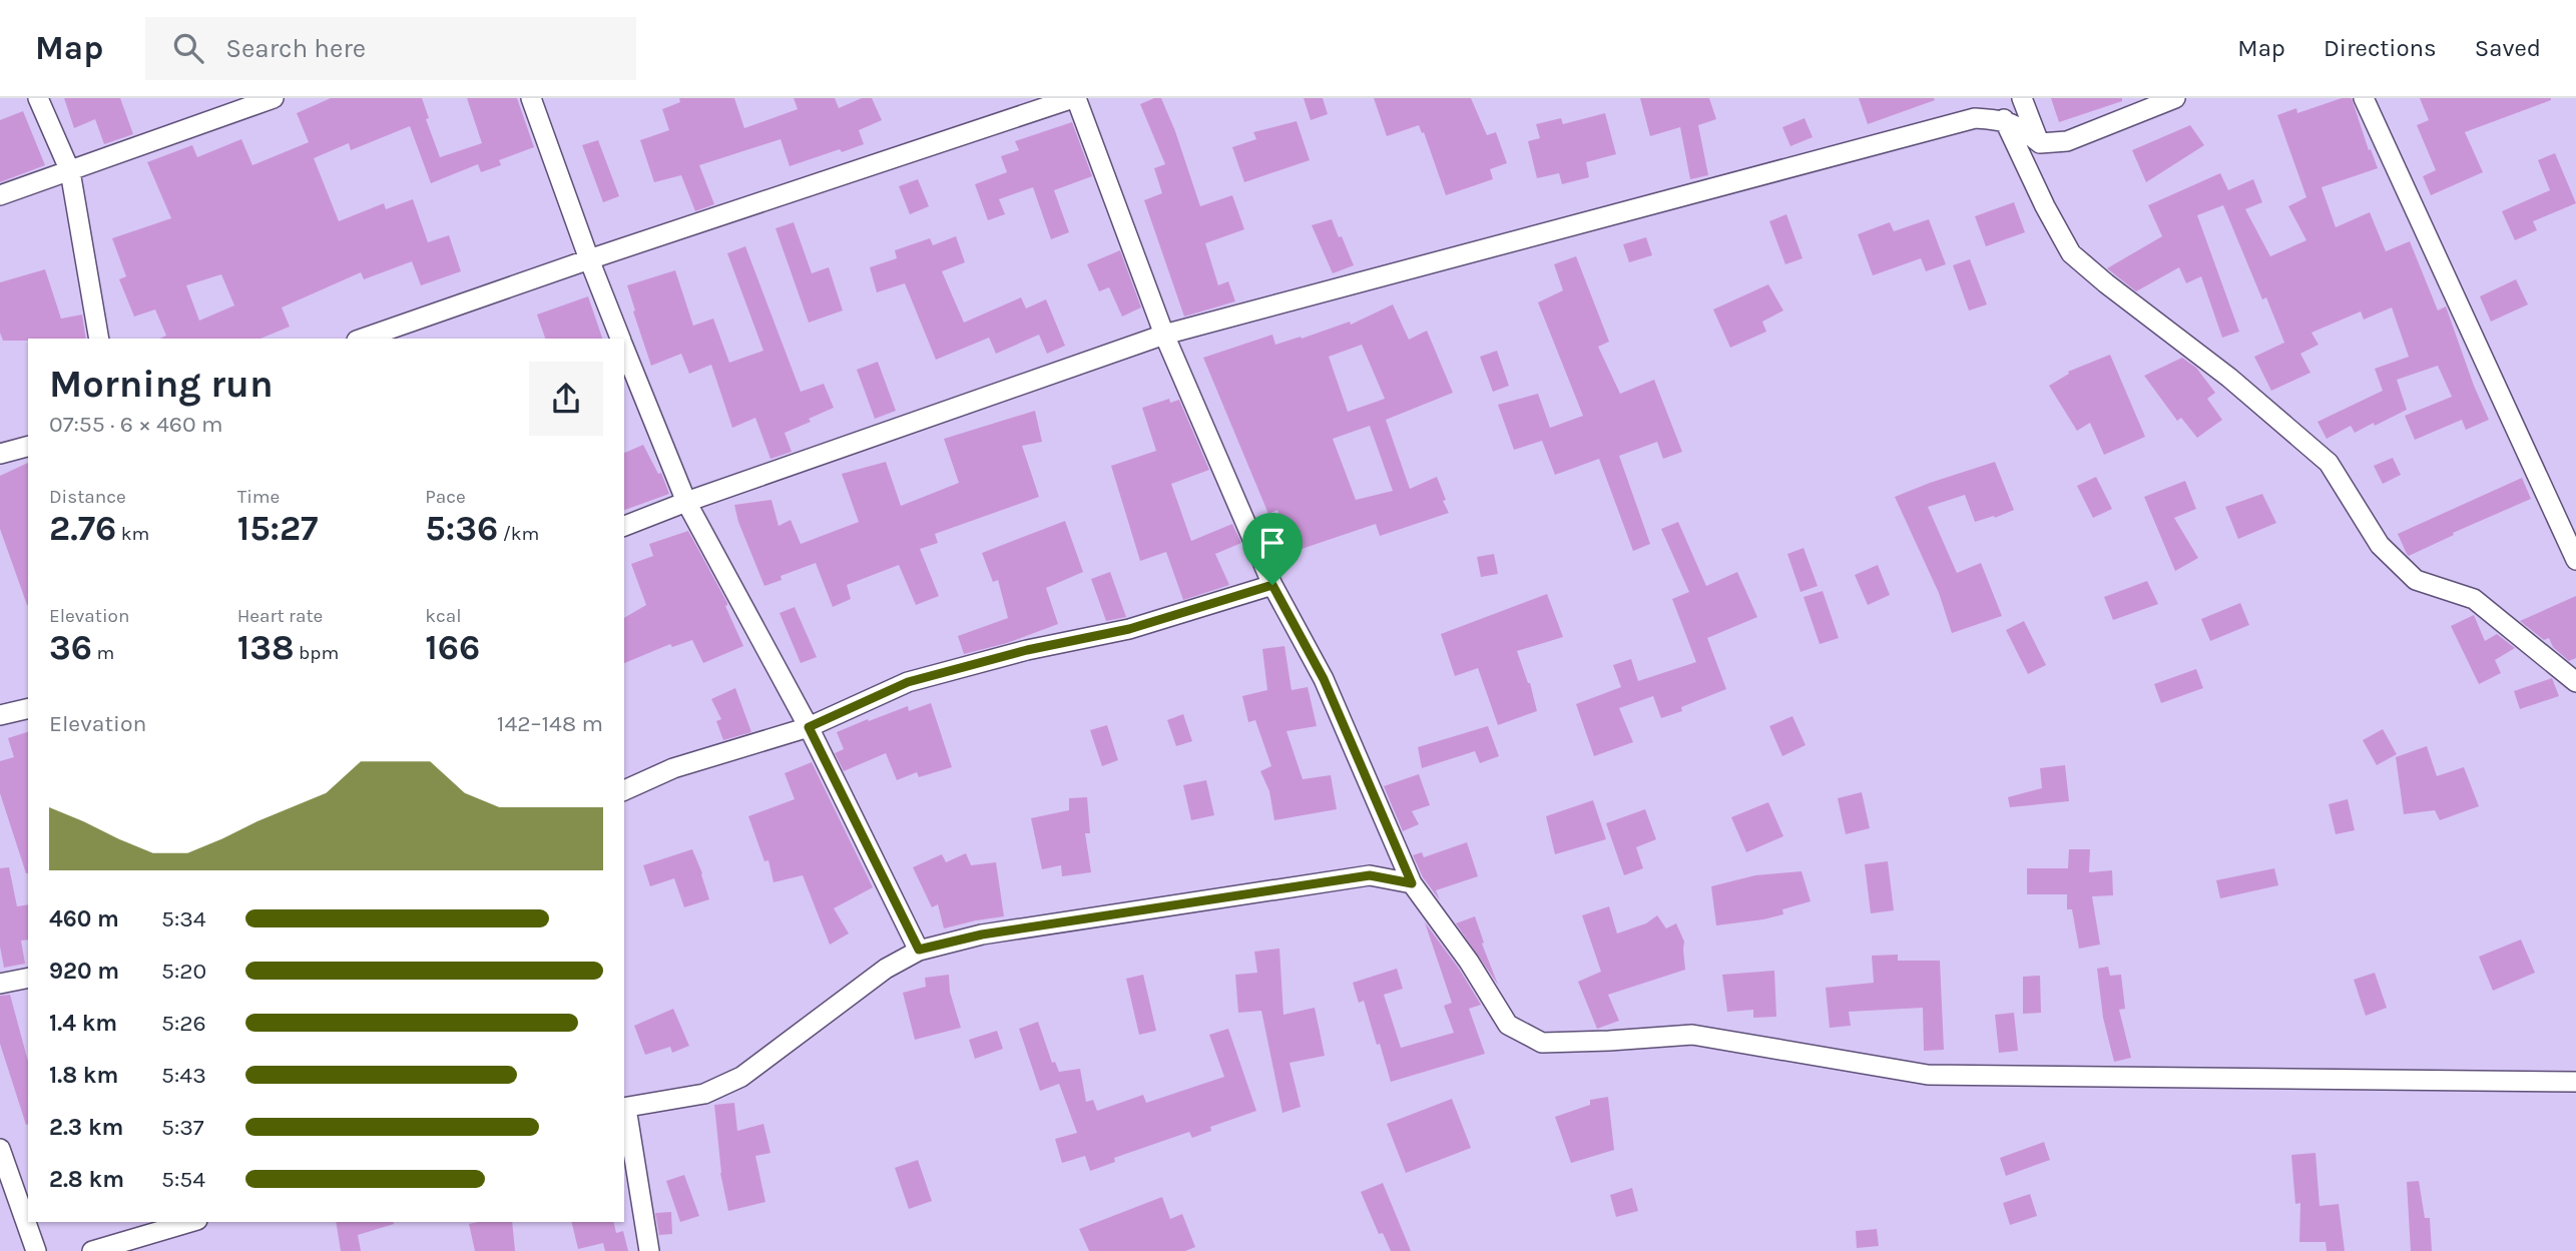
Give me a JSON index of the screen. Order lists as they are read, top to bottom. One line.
{"page":{"header":"Map","search":"Search here","nav":["Map","Directions","Saved"],"heading":["Morning run","07:55 · 6 × 460 m"],"stats":[["Distance","2.76 km"],["Time","15:27"],["Pace","5:36 /km"],["Elevation","36 m"],["Heart rate","138 bpm"],["kcal","166"]],"chart":["Elevation","142–148 m"],"list":[{"name":"460 m","note":"5:34"},{"name":"920 m","note":"5:20"},{"name":"1.4 km","note":"5:26"},{"name":"1.8 km","note":"5:43"},{"name":"2.3 km","note":"5:37"},{"name":"2.8 km","note":"5:54"}]}}
